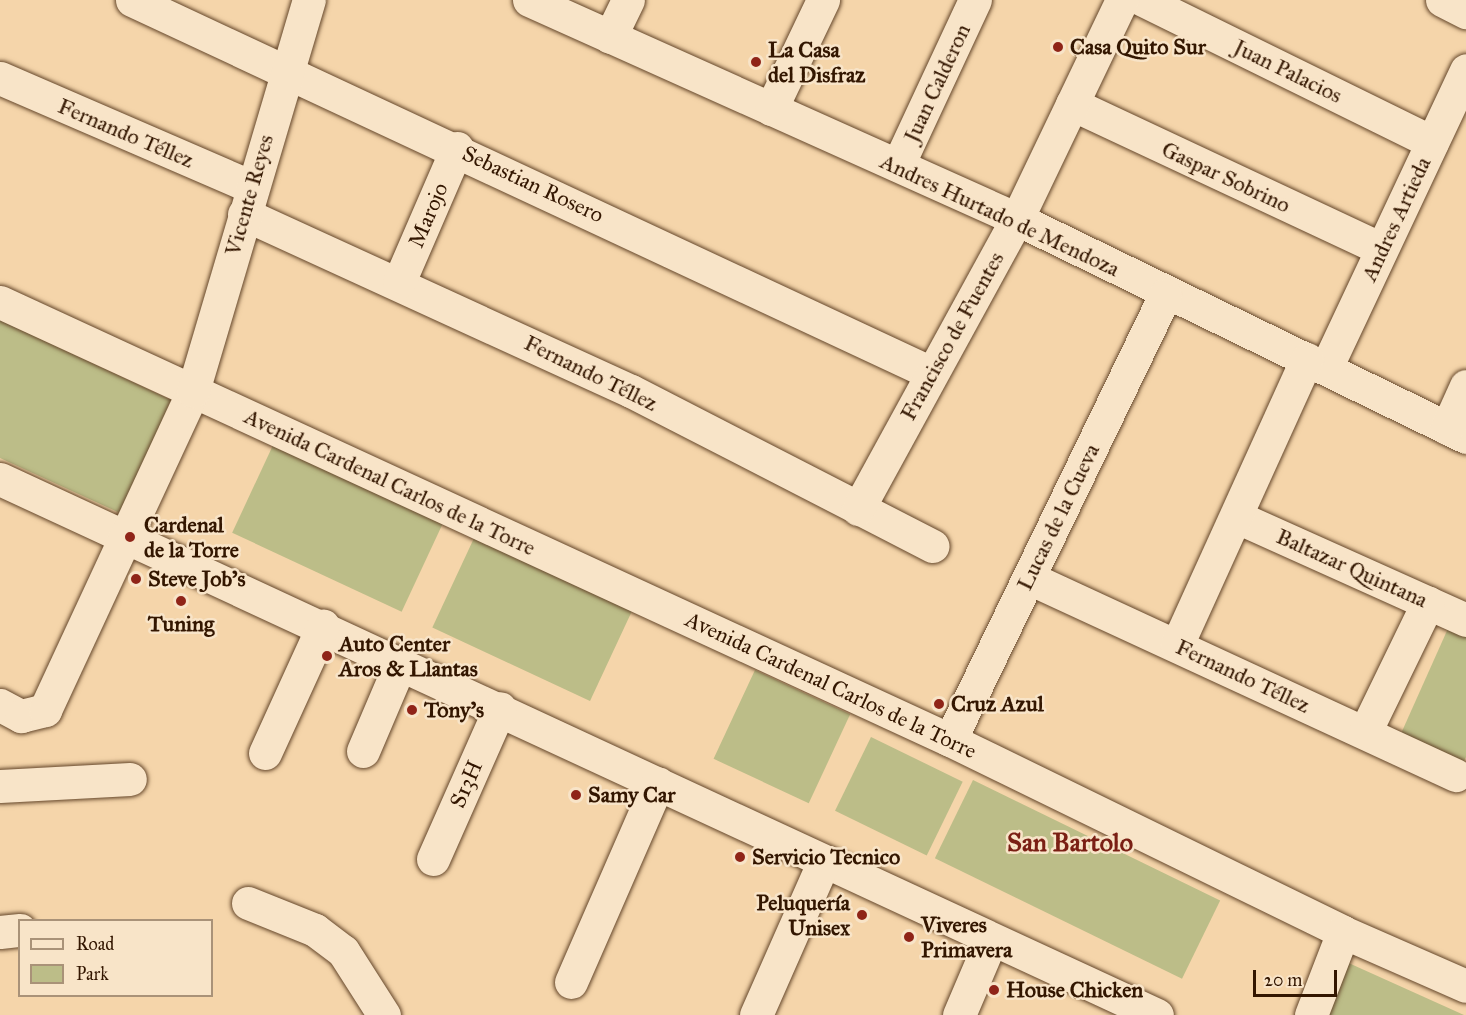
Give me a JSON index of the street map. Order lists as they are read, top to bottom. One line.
{"streets":{"street":["Juan Palacios","Juan Calderon","Fernando Téllez","Gaspar Sobrino","Sebastian Rosero","Vicente Reyes","Marojo","Andres Hurtado de Mendoza","Andres Artieda","Francisco de Fuentes","Avenida Cardenal Carlos de la Torre","Lucas de la Cueva","Baltazar Quintana","S13H"]},"crossings":[["Juan Palacios","Andres Artieda"],["Juan Calderon","Andres Hurtado de Mendoza"],["Fernando Téllez","Vicente Reyes"],["Fernando Téllez","Marojo"],["Fernando Téllez","Andres Artieda"],["Fernando Téllez","Francisco de Fuentes"],["Fernando Téllez","Lucas de la Cueva"],["Gaspar Sobrino","Andres Artieda"],["Gaspar Sobrino","Francisco de Fuentes"],["Sebastian Rosero","Vicente Reyes"],["Sebastian Rosero","Marojo"],["Sebastian Rosero","Francisco de Fuentes"],["Vicente Reyes","Avenida Cardenal Carlos de la Torre"],["Andres Hurtado de Mendoza","Andres Artieda"],["Andres Hurtado de Mendoza","Francisco de Fuentes"],["Andres Hurtado de Mendoza","Lucas de la Cueva"],["Andres Artieda","Baltazar Quintana"],["Avenida Cardenal Carlos de la Torre","Lucas de la Cueva"]],"districts":["San Bartolo"],"places":["Casa Quito Sur","La Casa del Disfraz","Cardenal de la Torre","Steve Job's","Tuning","Auto Center Aros & Llantas","Cruz Azul","Tony's","Samy Car","Servicio Tecnico","Peluquería Unisex","Viveres Primavera","House Chicken"],"legend":["Road","Park"],"scale_bar":"20 m"}
